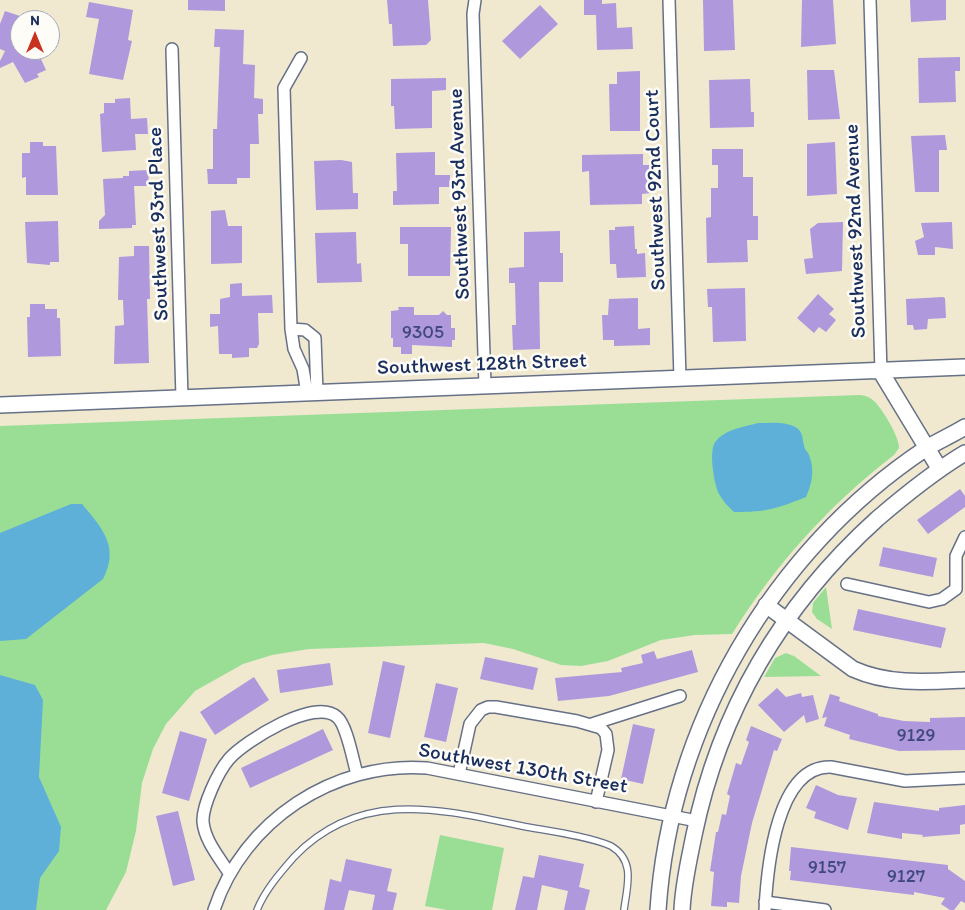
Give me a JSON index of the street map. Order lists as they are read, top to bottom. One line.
{"streets":{"street":["Southwest 92nd Court","Southwest 93rd Avenue","Southwest 93rd Place","Southwest 92nd Avenue","Southwest 128th Street","Southwest 130th Street"]},"crossings":[["Southwest 92nd Court","Southwest 128th Street"],["Southwest 93rd Avenue","Southwest 128th Street"],["Southwest 93rd Place","Southwest 128th Street"],["Southwest 92nd Avenue","Southwest 128th Street"]],"house_numbers":["9305","9129","9157","9127"],"north":"top"}
